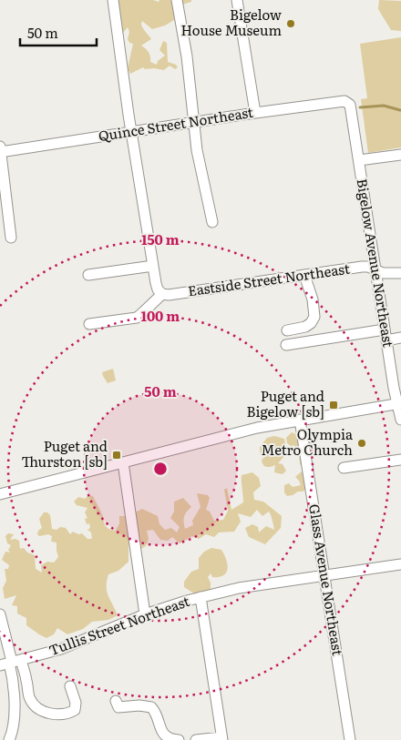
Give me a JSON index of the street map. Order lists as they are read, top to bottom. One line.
{"streets":{"street":["Quince Street Northeast","Bigelow Avenue Northeast","Eastside Street Northeast","Glass Avenue Northeast","Tullis Street Northeast"]},"crossings":[["Quince Street Northeast","Bigelow Avenue Northeast"],["Bigelow Avenue Northeast","Eastside Street Northeast"],["Glass Avenue Northeast","Tullis Street Northeast"]],"places":{"other":["Bigelow House Museum","Olympia Metro Church"],"transit":["Puget and Bigelow [sb]","Puget and Thurston [sb]"]},"scale_bar":"50 m","rings":["150 m","100 m","50 m"]}
